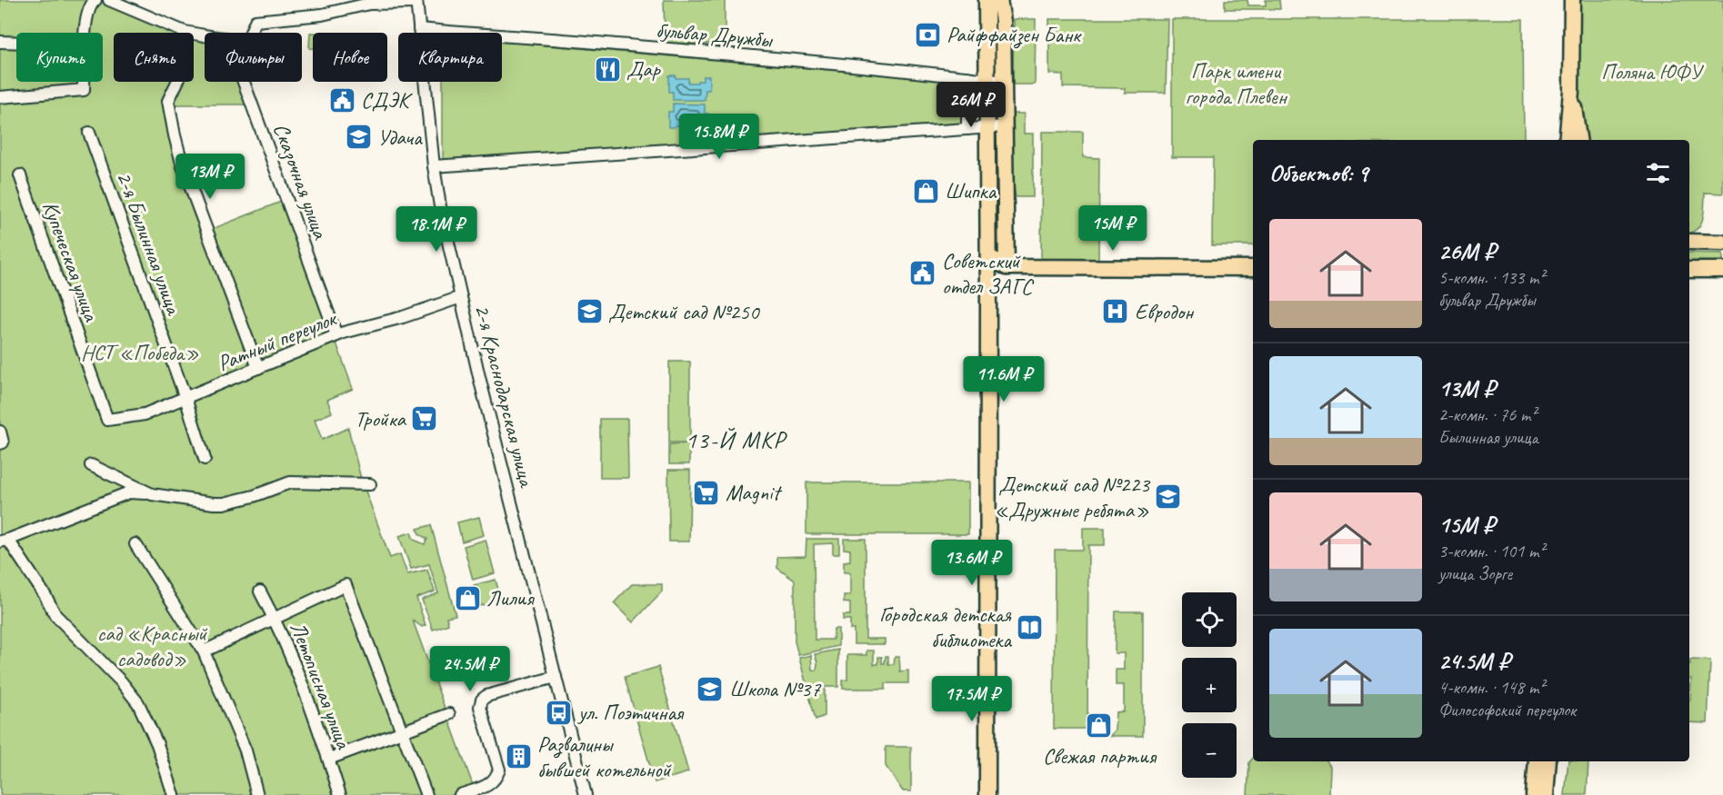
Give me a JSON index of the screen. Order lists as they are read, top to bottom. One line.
{"streets":{"street":["бульвар Дружбы","Сказочная улица","2-я Былинная улица","Купеческая улица","Ратный переулок","2-я Краснодарская улица","Летописная улица"]},"crossings":[["бульвар Дружбы","2-я Краснодарская улица"],["Сказочная улица","Ратный переулок"],["2-я Былинная улица","Ратный переулок"],["Купеческая улица","Ратный переулок"],["Ратный переулок","2-я Краснодарская улица"]],"districts":["13-Й МКР"],"parks":["Парк имени города Плевен","Поляна ЮФУ","НСТ «Победа»","сад «Красный садовод»"],"places":{"bank":["Райффайзен Банк"],"restaurant":["Дар"],"public building":["СДЭК","Советский отдел ЗАГС"],"school or university":["Удача","Детский сад №250","Детский сад №223 «Дружные ребята»","Школа №37"],"shop":["Шипка","Лилия","Свежая партия"],"hospital":["Евродон"],"supermarket":["Тройка","Magnit"],"library":["Городская детская библиотека"],"bus stop":["ул. Поэтичная"],"building":["Развалины бывшей котельной"]},"page":{"chip":["Купить","Снять","Фильтры","Новое","Квартира"],"price":["26M ₽","15.8M ₽","13M ₽","15M ₽","18.1M ₽","11.6M ₽","13.6M ₽","24.5M ₽","17.5M ₽"],"heading":"Объектов: 9","list":[{"name":"26M ₽","note":"5-комн. · 133 m² · бульвар Дружбы"},{"name":"13M ₽","note":"2-комн. · 76 m² · Былинная улица"},{"name":"15M ₽","note":"3-комн. · 101 m² · улица Зорге"},{"name":"24.5M ₽","note":"4-комн. · 148 m² · Философский переулок"}],"map_buttons":["+","−"]}}
